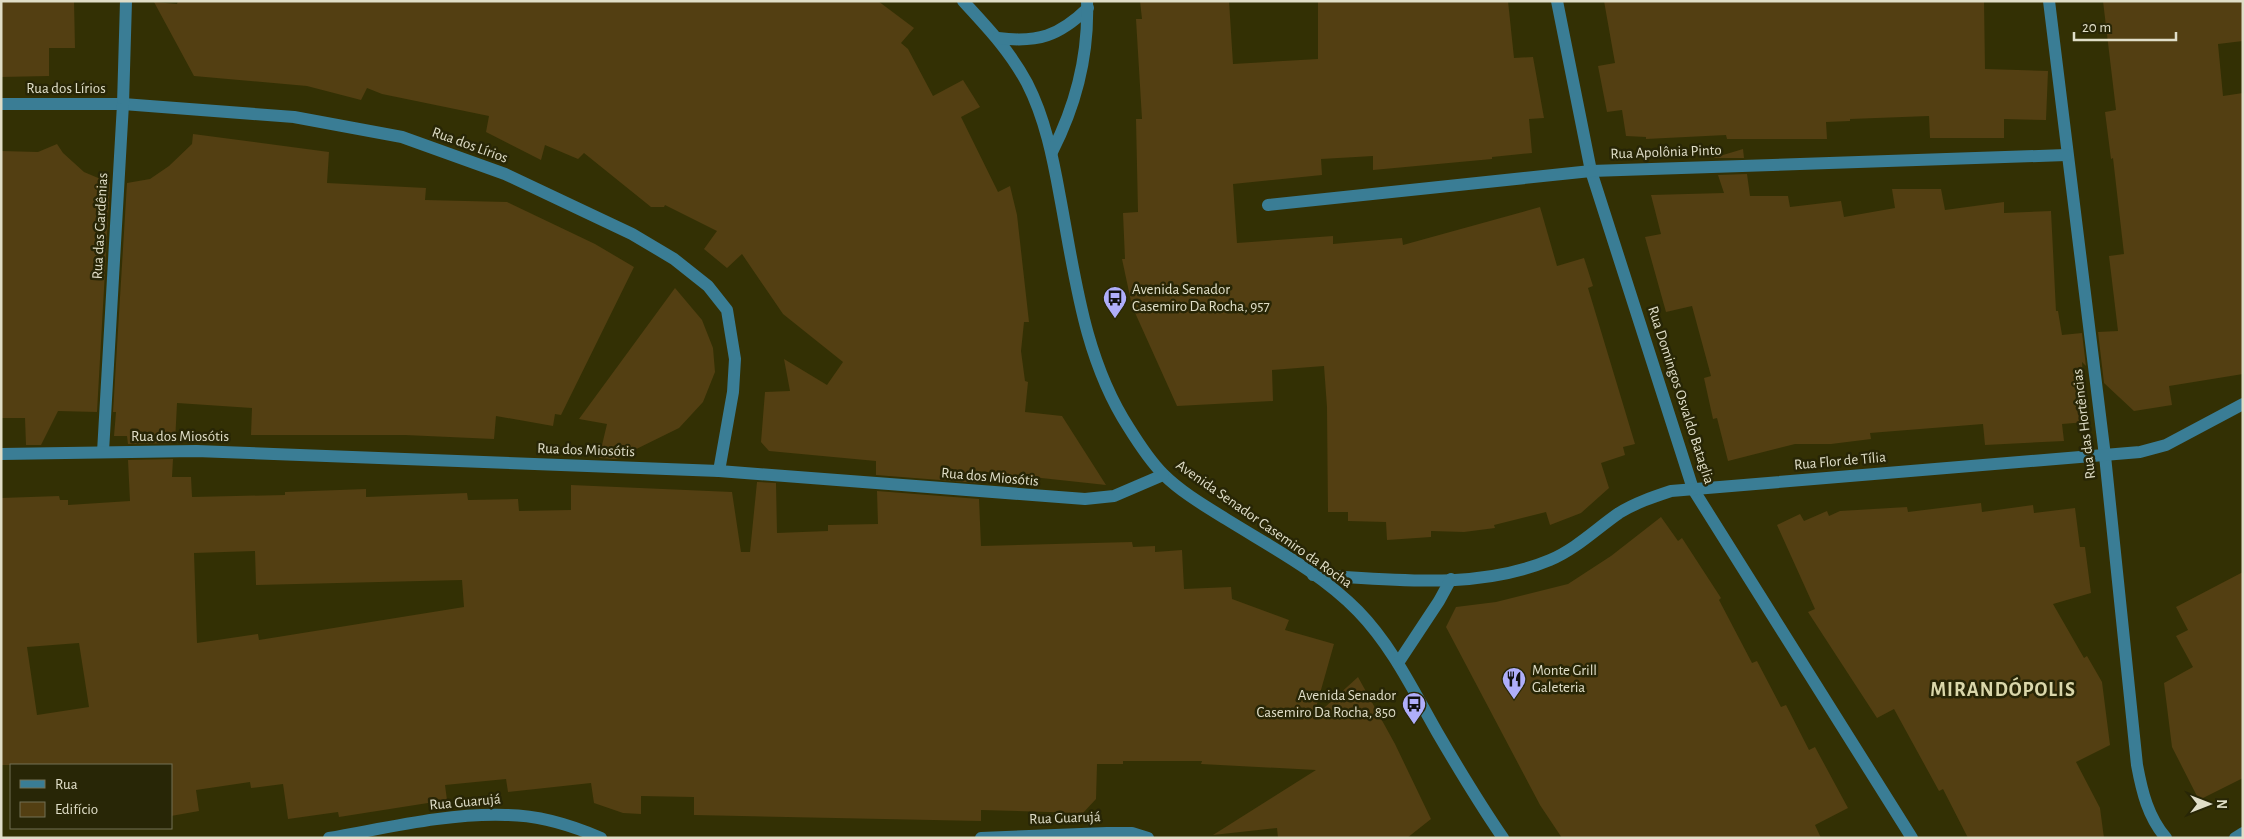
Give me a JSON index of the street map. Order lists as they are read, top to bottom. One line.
{"streets":{"street":["Rua dos Lírios","Rua Apolônia Pinto","Rua das Gardênias","Rua Domingos Osvaldo Bataglia","Rua das Hortências","Rua dos Miosótis","Rua Flor de Tília","Avenida Senador Casemiro da Rocha","Rua Guarujá"]},"crossings":[["Rua dos Lírios","Rua das Gardênias"],["Rua dos Lírios","Rua dos Miosótis"],["Rua Apolônia Pinto","Rua Domingos Osvaldo Bataglia"],["Rua Apolônia Pinto","Rua das Hortências"],["Rua das Gardênias","Rua dos Miosótis"],["Rua Domingos Osvaldo Bataglia","Rua Flor de Tília"],["Rua das Hortências","Rua Flor de Tília"],["Rua dos Miosótis","Avenida Senador Casemiro da Rocha"],["Rua Flor de Tília","Avenida Senador Casemiro da Rocha"]],"districts":["MIRANDÓPOLIS"],"places":{"bus stop":["Avenida Senador Casemiro Da Rocha, 957","Avenida Senador Casemiro Da Rocha, 850"],"restaurant":["Monte Grill Galeteria"]},"legend":["Rua","Edifício"],"scale_bar":"20 m","north":"right"}
